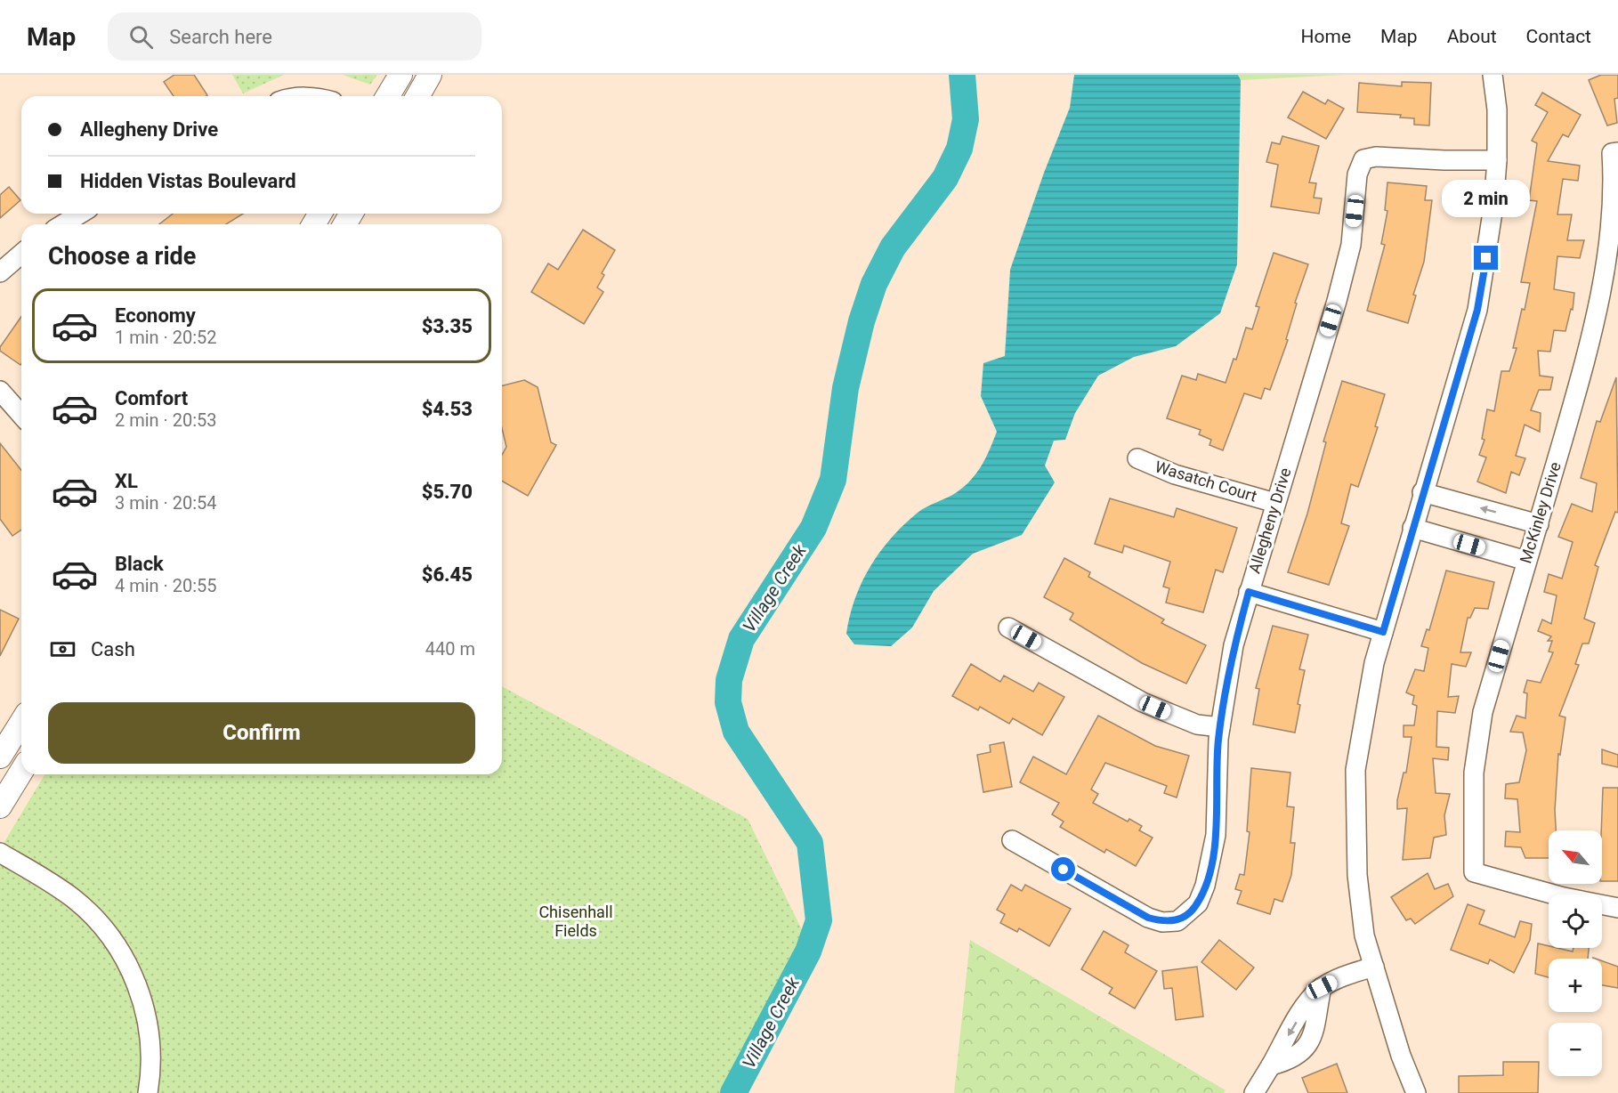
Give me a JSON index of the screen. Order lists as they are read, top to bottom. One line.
{"streets":{"street":["Wasatch Court","McKinley Drive","Allegheny Drive"]},"crossings":[["Wasatch Court","Allegheny Drive"]],"water":["Village Creek"],"parks":["Chisenhall Fields"],"north":"top left","page":{"header":"Map","search":"Search here","nav":["Home","Map","About","Contact"],"banner":["Allegheny Drive","Hidden Vistas Boulevard"],"bubble":"2 min","heading":"Choose a ride","list":[{"name":"Economy","note":"1 min · 20:52","value":"$3.35"},{"name":"Comfort","note":"2 min · 20:53","value":"$4.53"},{"name":"XL","note":"3 min · 20:54","value":"$5.70"},{"name":"Black","note":"4 min · 20:55","value":"$6.45"}],"pay":["Cash","440 m"],"buttons":"Confirm","map_buttons":["+","−"]}}
